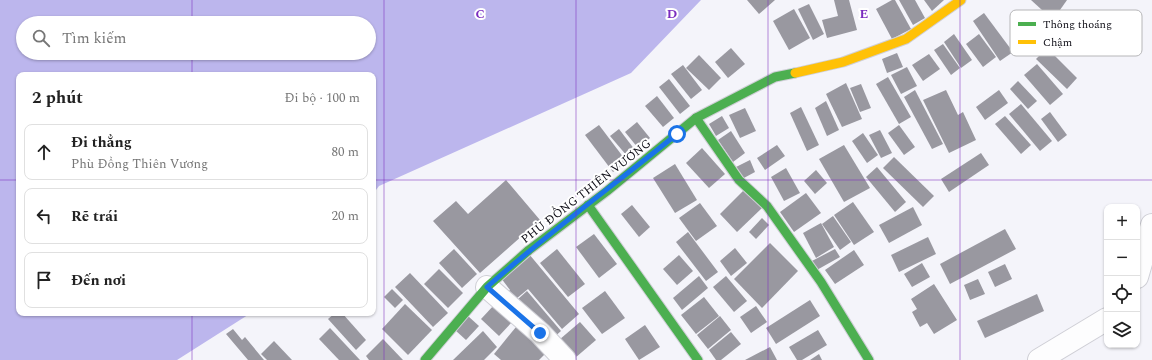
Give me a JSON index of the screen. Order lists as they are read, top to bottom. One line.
{"streets":{"street":["PHÙ ĐỔNG THIÊN VƯƠNG"]},"legend":["Thông thoáng","Chậm"],"page":{"search":"Tìm kiếm","heading":["2 phút","Đi bộ · 100 m"],"list":[["Đi thẳng","Phù Đổng Thiên Vương","80 m"],["Rẽ trái","20 m"],"Đến nơi"],"map_buttons":["+","−"]},"grid":{"columns":["C","D","E"]}}
